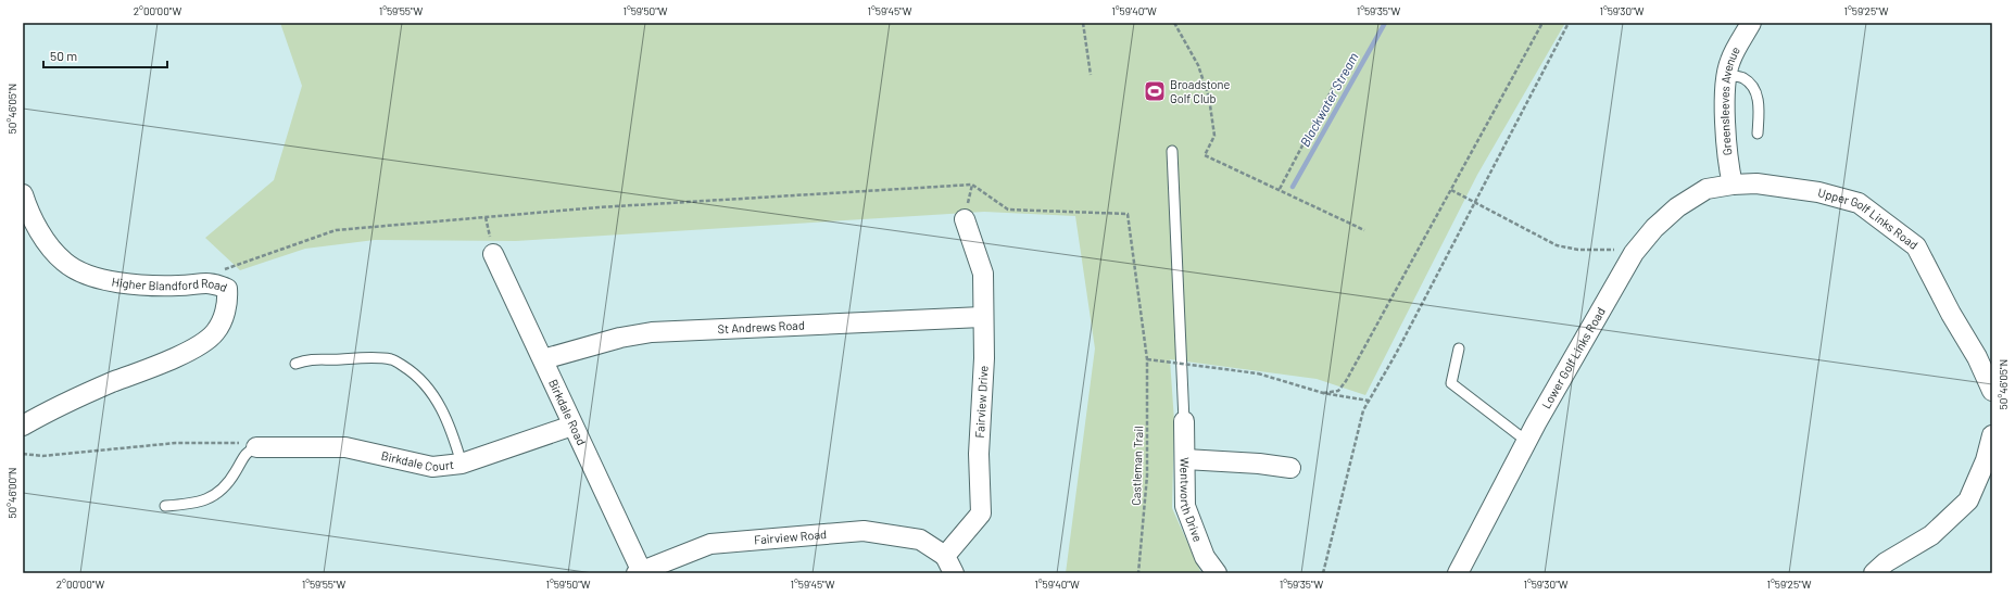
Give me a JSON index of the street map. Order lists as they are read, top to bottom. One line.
{"streets":{"street":["Greensleeves Avenue","Upper Golf Links Road","Higher Blandford Road","St Andrews Road","Lower Golf Links Road","Fairview Drive","Birkdale Road","Birkdale Court","Wentworth Drive","Fairview Road"],"path":["Castleman Trail"]},"crossings":[["Greensleeves Avenue","Upper Golf Links Road"],["Greensleeves Avenue","Lower Golf Links Road"],["Upper Golf Links Road","Lower Golf Links Road"],["St Andrews Road","Fairview Drive"],["St Andrews Road","Birkdale Road"],["Fairview Drive","Fairview Road"],["Birkdale Road","Birkdale Court"],["Birkdale Road","Fairview Road"]],"water":["Blackwater Stream"],"places":{"sports":["Broadstone Golf Club"]},"scale_bar":"50 m","coordinates":["2°00'00\"W","1°59'55\"W","1°59'50\"W","1°59'45\"W","1°59'40\"W","1°59'35\"W","1°59'30\"W","1°59'25\"W","50°46'05\"N","50°46'00\"N"]}
